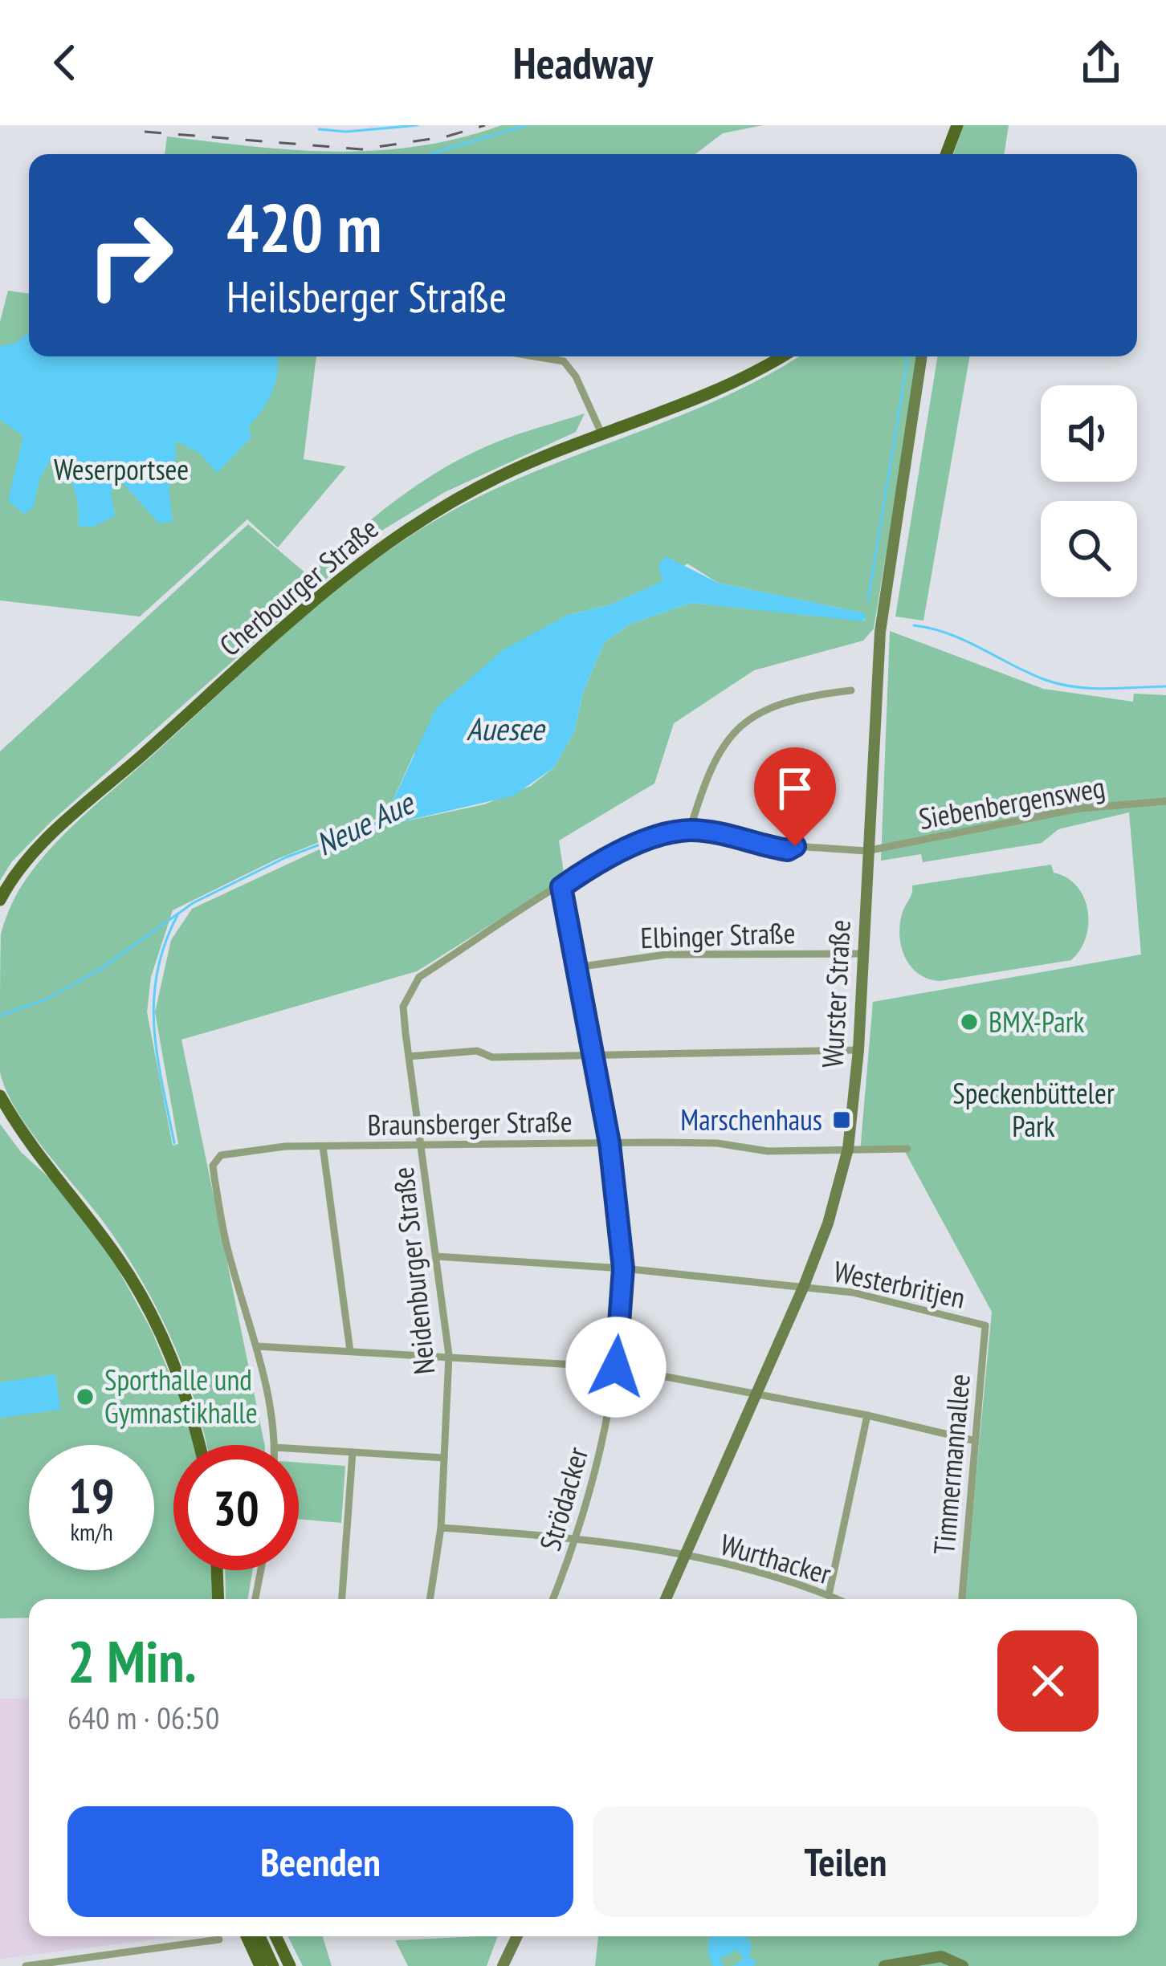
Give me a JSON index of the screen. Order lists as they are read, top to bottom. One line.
{"streets":{"main road":["Cherbourger Straße"],"street":["Siebenbergensweg","Elbinger Straße","Wurster Straße","Braunsberger Straße","Neidenburger Straße","Westerbritjen","Timmermannallee","Strödacker","Wurthacker"]},"crossings":[["Siebenbergensweg","Wurster Straße"],["Elbinger Straße","Wurster Straße"],["Elbinger Straße","Strödacker"],["Wurster Straße","Braunsberger Straße"],["Wurster Straße","Westerbritjen"],["Wurster Straße","Wurthacker"],["Braunsberger Straße","Neidenburger Straße"],["Braunsberger Straße","Strödacker"],["Neidenburger Straße","Westerbritjen"],["Neidenburger Straße","Strödacker"],["Neidenburger Straße","Wurthacker"],["Westerbritjen","Timmermannallee"],["Westerbritjen","Strödacker"],["Strödacker","Wurthacker"]],"water":["Auesee","Neue Aue"],"parks":["Weserportsee","Speckenbütteler Park"],"places":{"other":["BMX-Park","Sporthalle und Gymnastikhalle"],"transit":["Marschenhaus"]},"page":{"header":"Headway","turn":["420 m","Heilsberger Straße"],"speed":"19 km/h","limit":"30","heading":["2 Min.","640 m · 06:50"],"buttons":["Beenden","Teilen"]}}
